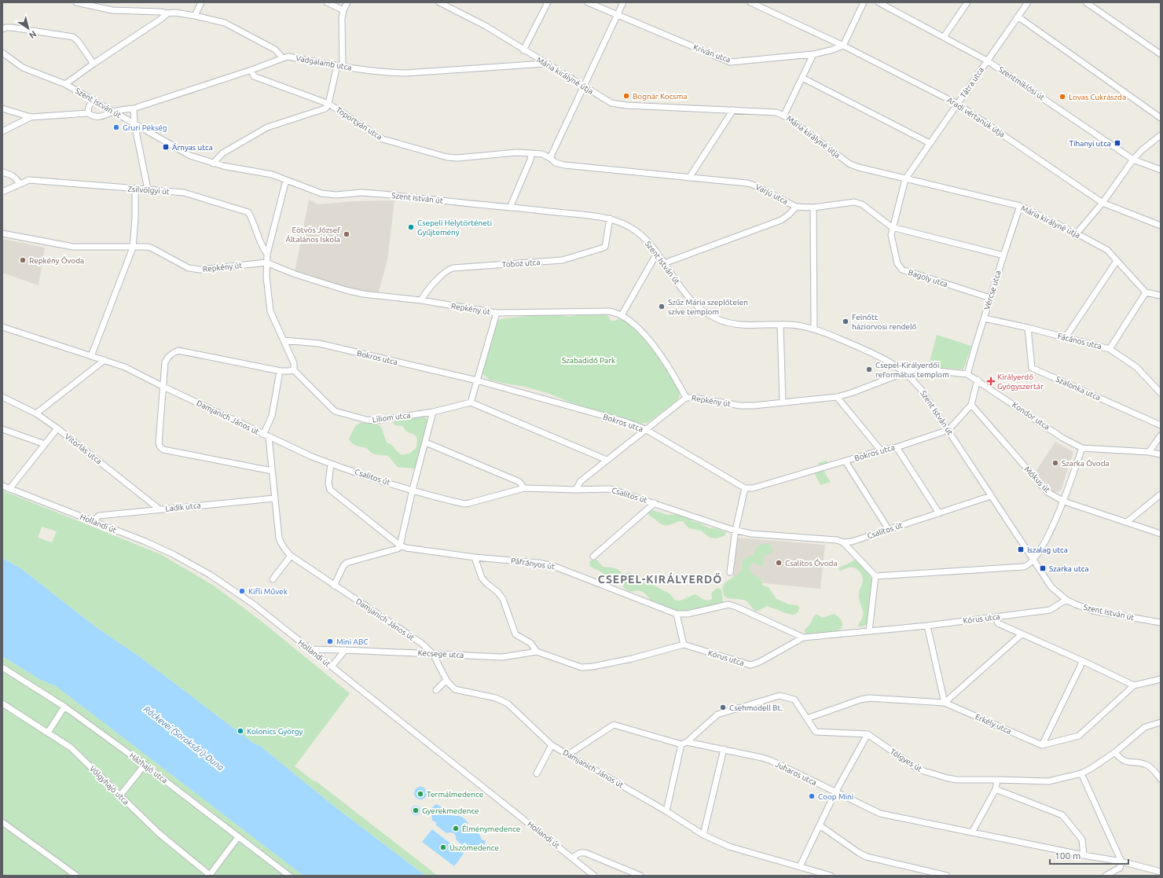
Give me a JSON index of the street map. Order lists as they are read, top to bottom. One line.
{"streets":{"street":["Kriván utca","Vadgalamb utca","Mária királyné útja","Tátra utca","Szentmiklósi út","Szent István út","Aradi vértanúk útja","Toportyán utca","Zsilvölgyi út","Varjú utca","Toboz utca","Repkény út","Bagoly utca","Vércse utca","Fácános utca","Bokros utca","Szalonka utca","Kondor utca","Damjanich János út","Liliom utca","Vitorlás utca","Csalitos út","Mókus út","Ladik utca","Hollandi út","Páfrányos út","Kórus utca","Kecsege utca","Erkély utca","Tölgyes út","Házhajó utca","Juharos utca","Völgyhajó utca"]},"crossings":[["Kriván utca","Aradi vértanúk útja"],["Vadgalamb utca","Mária királyné útja"],["Mária királyné útja","Tátra utca"],["Mária királyné útja","Bagoly utca"],["Mária királyné útja","Vércse utca"],["Tátra utca","Szentmiklósi út"],["Tátra utca","Aradi vértanúk útja"],["Tátra utca","Bagoly utca"],["Szent István út","Toboz utca"],["Szent István út","Repkény út"],["Szent István út","Bokros utca"],["Szent István út","Kondor utca"],["Szent István út","Csalitos út"],["Szent István út","Kórus utca"],["Toportyán utca","Varjú utca"],["Varjú utca","Bagoly utca"],["Varjú utca","Vércse utca"],["Toboz utca","Repkény út"],["Repkény út","Kondor utca"],["Bagoly utca","Vércse utca"],["Vércse utca","Fácános utca"],["Vércse utca","Kondor utca"],["Fácános utca","Szalonka utca"],["Damjanich János út","Csalitos út"],["Damjanich János út","Ladik utca"],["Damjanich János út","Kecsege utca"],["Damjanich János út","Juharos utca"],["Vitorlás utca","Ladik utca"],["Csalitos út","Páfrányos út"],["Ladik utca","Hollandi út"],["Hollandi út","Kecsege utca"],["Páfrányos út","Kórus utca"]],"districts":["CSEPEL-KIRÁLYERDŐ"],"water":["Ráckevei (Soroksári)-Duna"],"parks":["Szabadidő Park"],"places":{"other":["Bognár Kocsma","Lovas Cukrászda","Gruri Pékség","Csepeli Helytörténeti Gyűjtemény","Eötvös József Általános Iskola","Repkény Óvoda","Szűz Mária szeplőtelen szíve templom","Felnőtt háziorvosi rendelő","Csepel-Királyerdői református templom","Szarka Óvoda","Csalitos Óvoda","Kifli Művek","Mini ABC","Csehmodell Bt.","Kolonics György","Termálmedence","Coop Mini","Gyerekmedence","Élménymedence","Úszómedence"],"transit":["Tihanyi utca","Árnyas utca","Iszalag utca","Szarka utca"],"health":["Királyerdő Gyógyszertár"]},"scale_bar":"100 m","north":"bottom right"}
